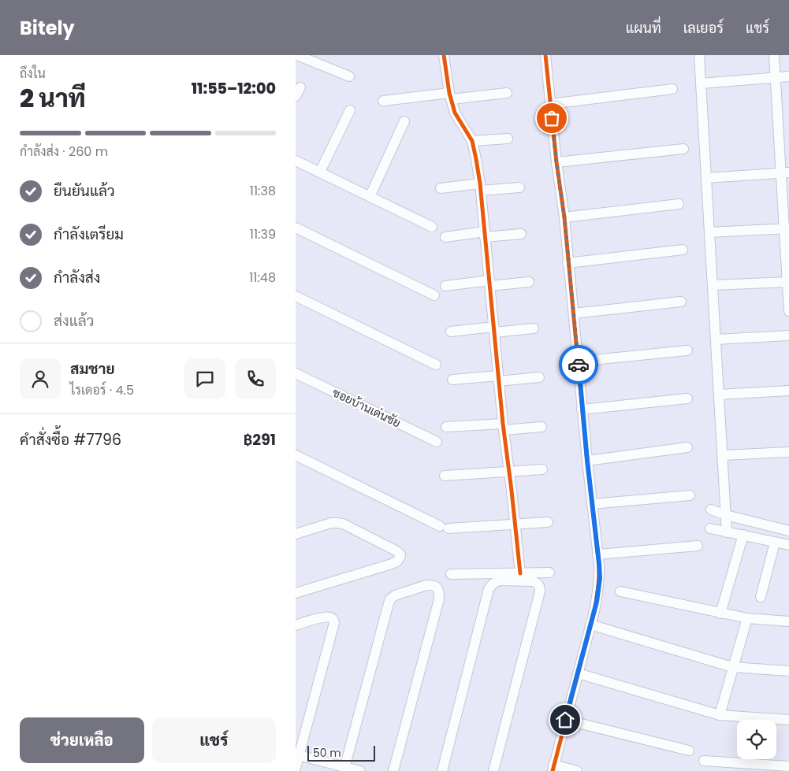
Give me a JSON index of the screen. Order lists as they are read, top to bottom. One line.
{"streets":{"street":["ซอยบ้านเด่นชัย"]},"scale_bar":"50 m","page":{"header":"Bitely","nav":["แผนที่","เลเยอร์","แชร์"],"heading":["2 นาที","ถึงใน","11:55–12:00"],"panel":["สมชาย","ไรเดอร์ · 4.5","คำสั่งซื้อ #7796","฿291"],"bar":"กำลังส่ง · 260 m","list":[["ยืนยันแล้ว","11:38"],["กำลังเตรียม","11:39"],["กำลังส่ง","11:48"],"ส่งแล้ว"],"buttons":["ช่วยเหลือ","แชร์"],"scale":"50 m"}}
